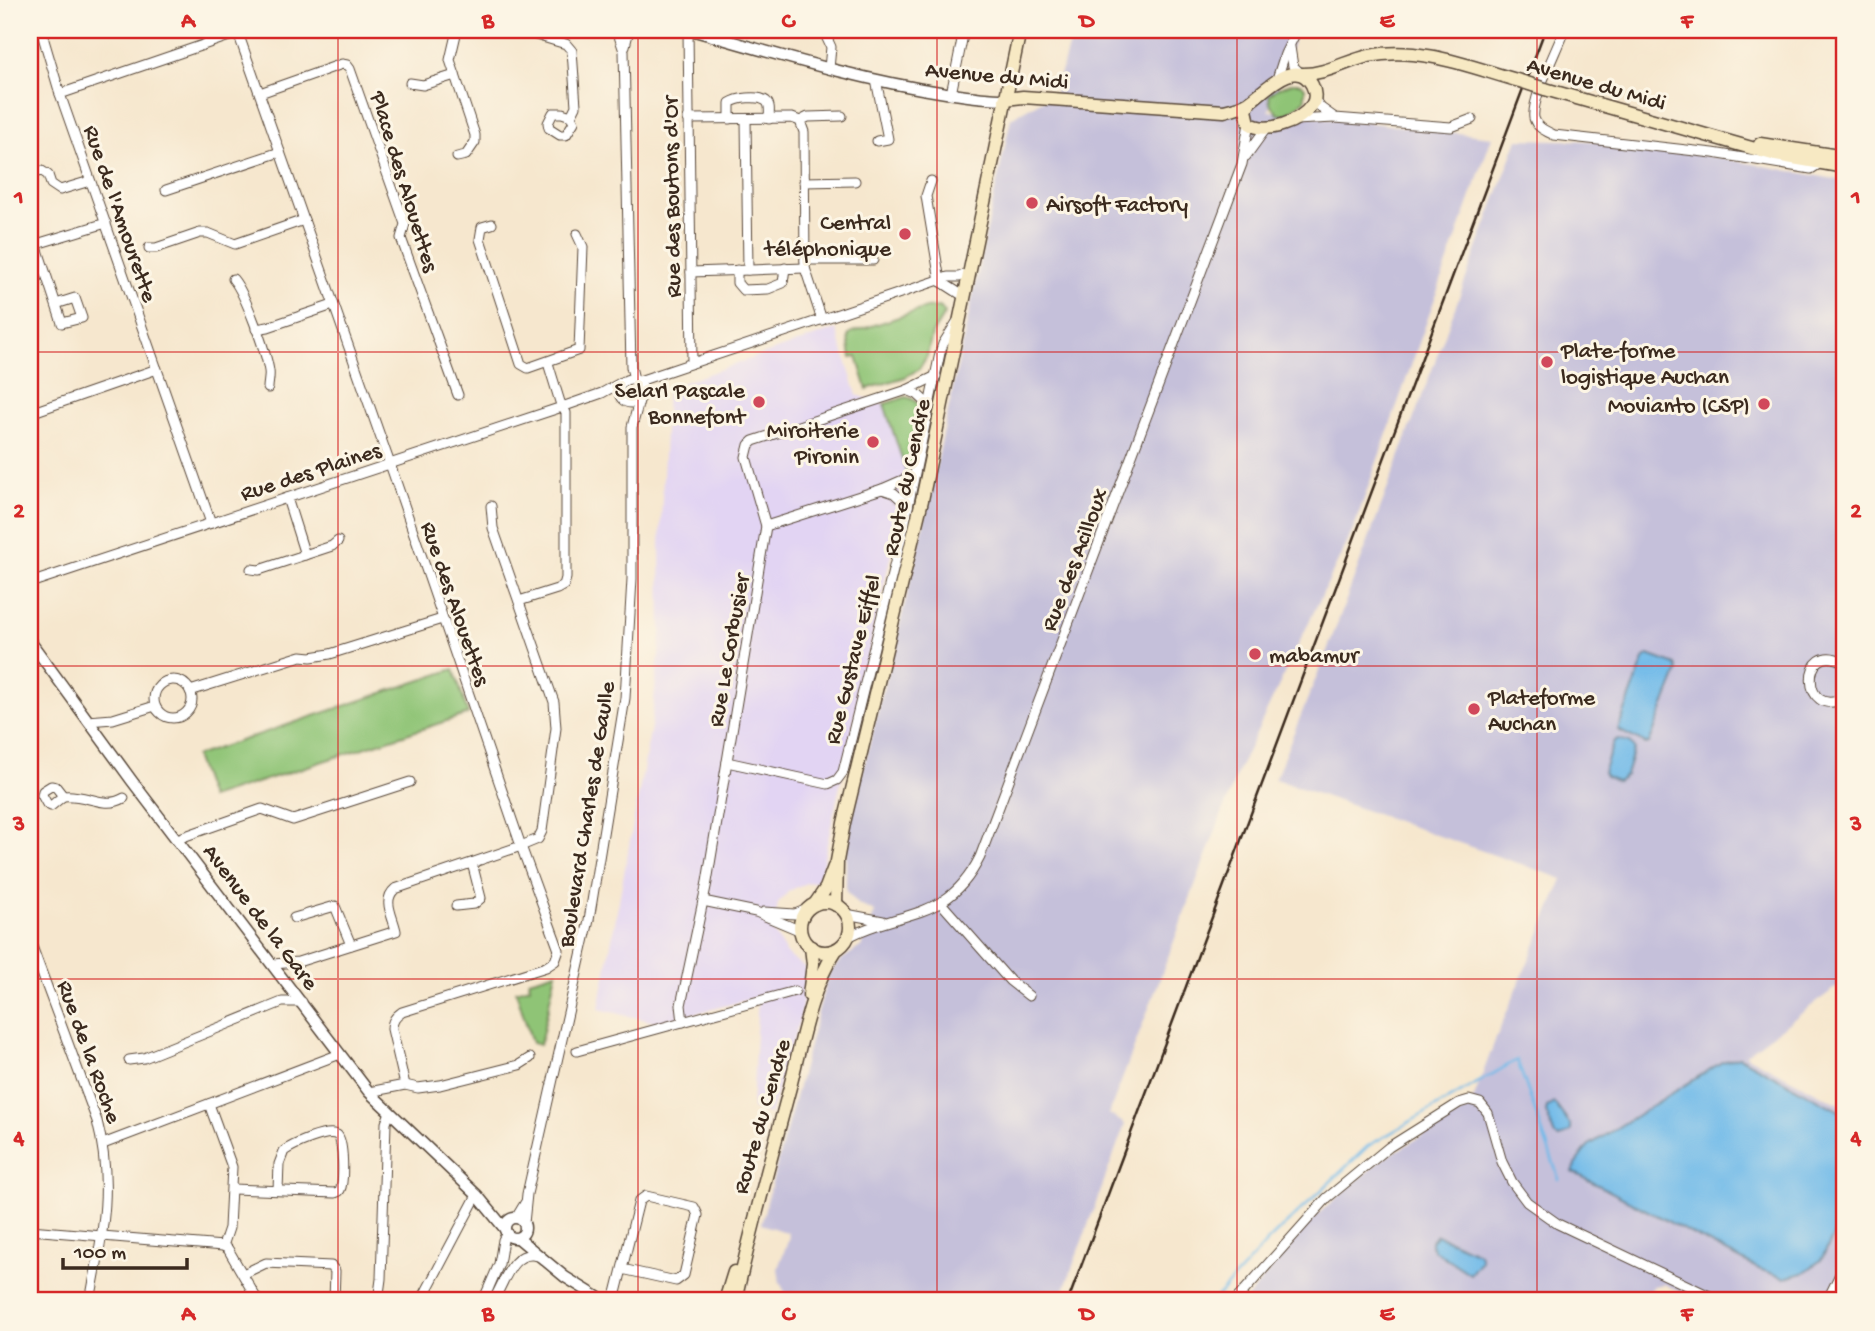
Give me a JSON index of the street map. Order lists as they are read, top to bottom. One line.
{"streets":{"main road":["Avenue du Midi","Route du Cendre"],"street":["Place des Alouettes","Rue des Boutons d'Or","Rue de l'Amourette","Rue des Plaines","Rue des Acilloux","Rue des Alouettes","Rue Le Corbusier","Rue Gustave Eiffel","Boulevard Charles de Gaulle","Avenue de la Gare","Rue de la Roche"]},"crossings":[["Avenue du Midi","Rue des Boutons d'Or"],["Avenue du Midi","Route du Cendre"],["Avenue du Midi","Rue des Acilloux"],["Place des Alouettes","Rue des Alouettes"],["Rue des Boutons d'Or","Rue des Plaines"],["Rue de l'Amourette","Rue des Plaines"],["Rue des Plaines","Route du Cendre"],["Rue des Plaines","Rue des Alouettes"],["Route du Cendre","Rue des Acilloux"],["Route du Cendre","Rue Gustave Eiffel"],["Rue Le Corbusier","Rue Gustave Eiffel"],["Boulevard Charles de Gaulle","Avenue de la Gare"]],"places":["Airsoft Factory","Central téléphonique","Plate-forme logistique Auchan","Selarl Pascale Bonnefont","Movianto (CSP)","Miroiterie Pironin","mabamur","Plateforme Auchan"],"scale_bar":"100 m","grid":{"columns":["A","B","C","D","E","F"],"rows":["1","2","3","4"]}}
